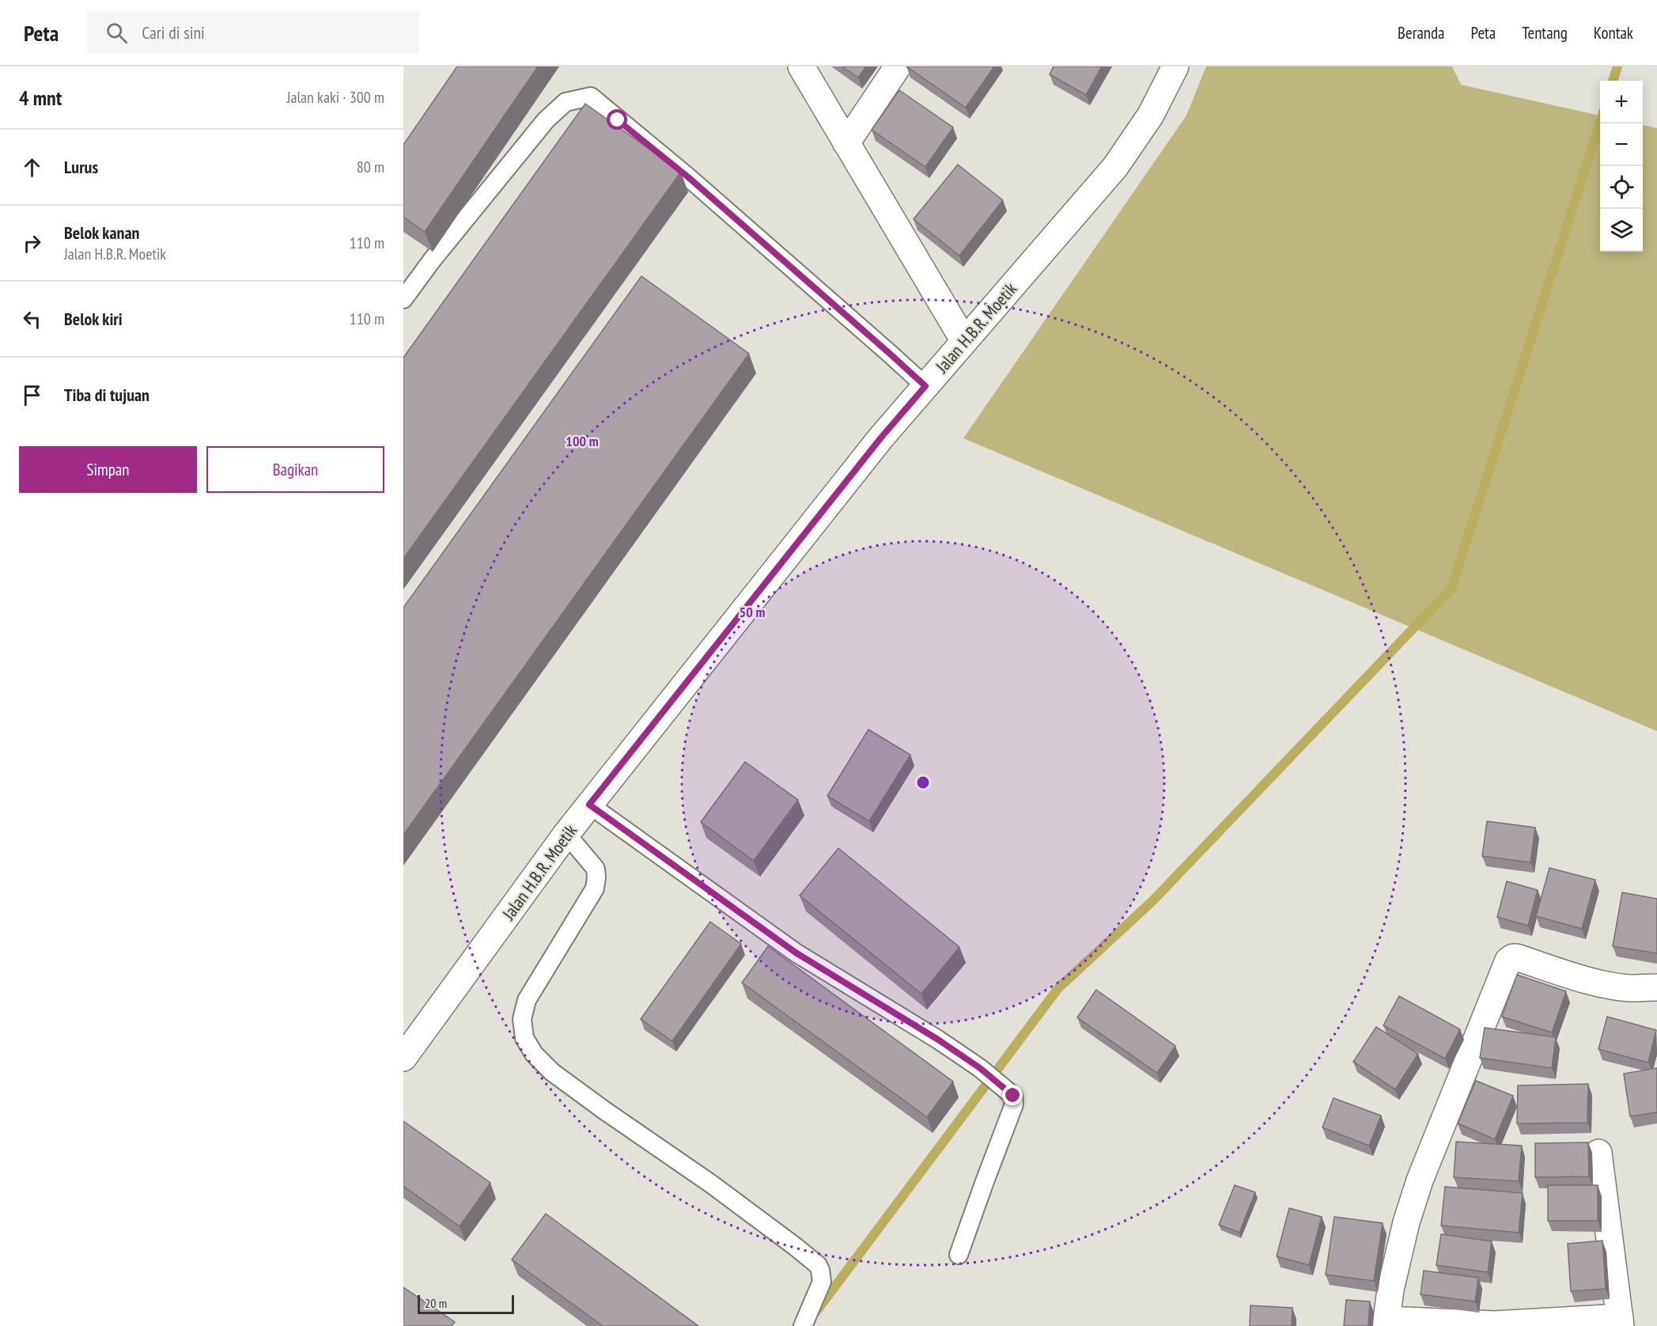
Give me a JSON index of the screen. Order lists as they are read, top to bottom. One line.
{"streets":{"street":["Jalan H.B.R. Moetik"]},"scale_bar":"20 m","page":{"header":"Peta","search":"Cari di sini","nav":["Beranda","Peta","Tentang","Kontak"],"heading":["4 mnt","Jalan kaki · 300 m"],"map_buttons":["+","−"],"list":[["Lurus","80 m"],["Belok kanan","Jalan H.B.R. Moetik","110 m"],["Belok kiri","110 m"],"Tiba di tujuan"],"buttons":["Simpan","Bagikan"],"scale":"20 m"},"rings":["100 m","50 m"]}
